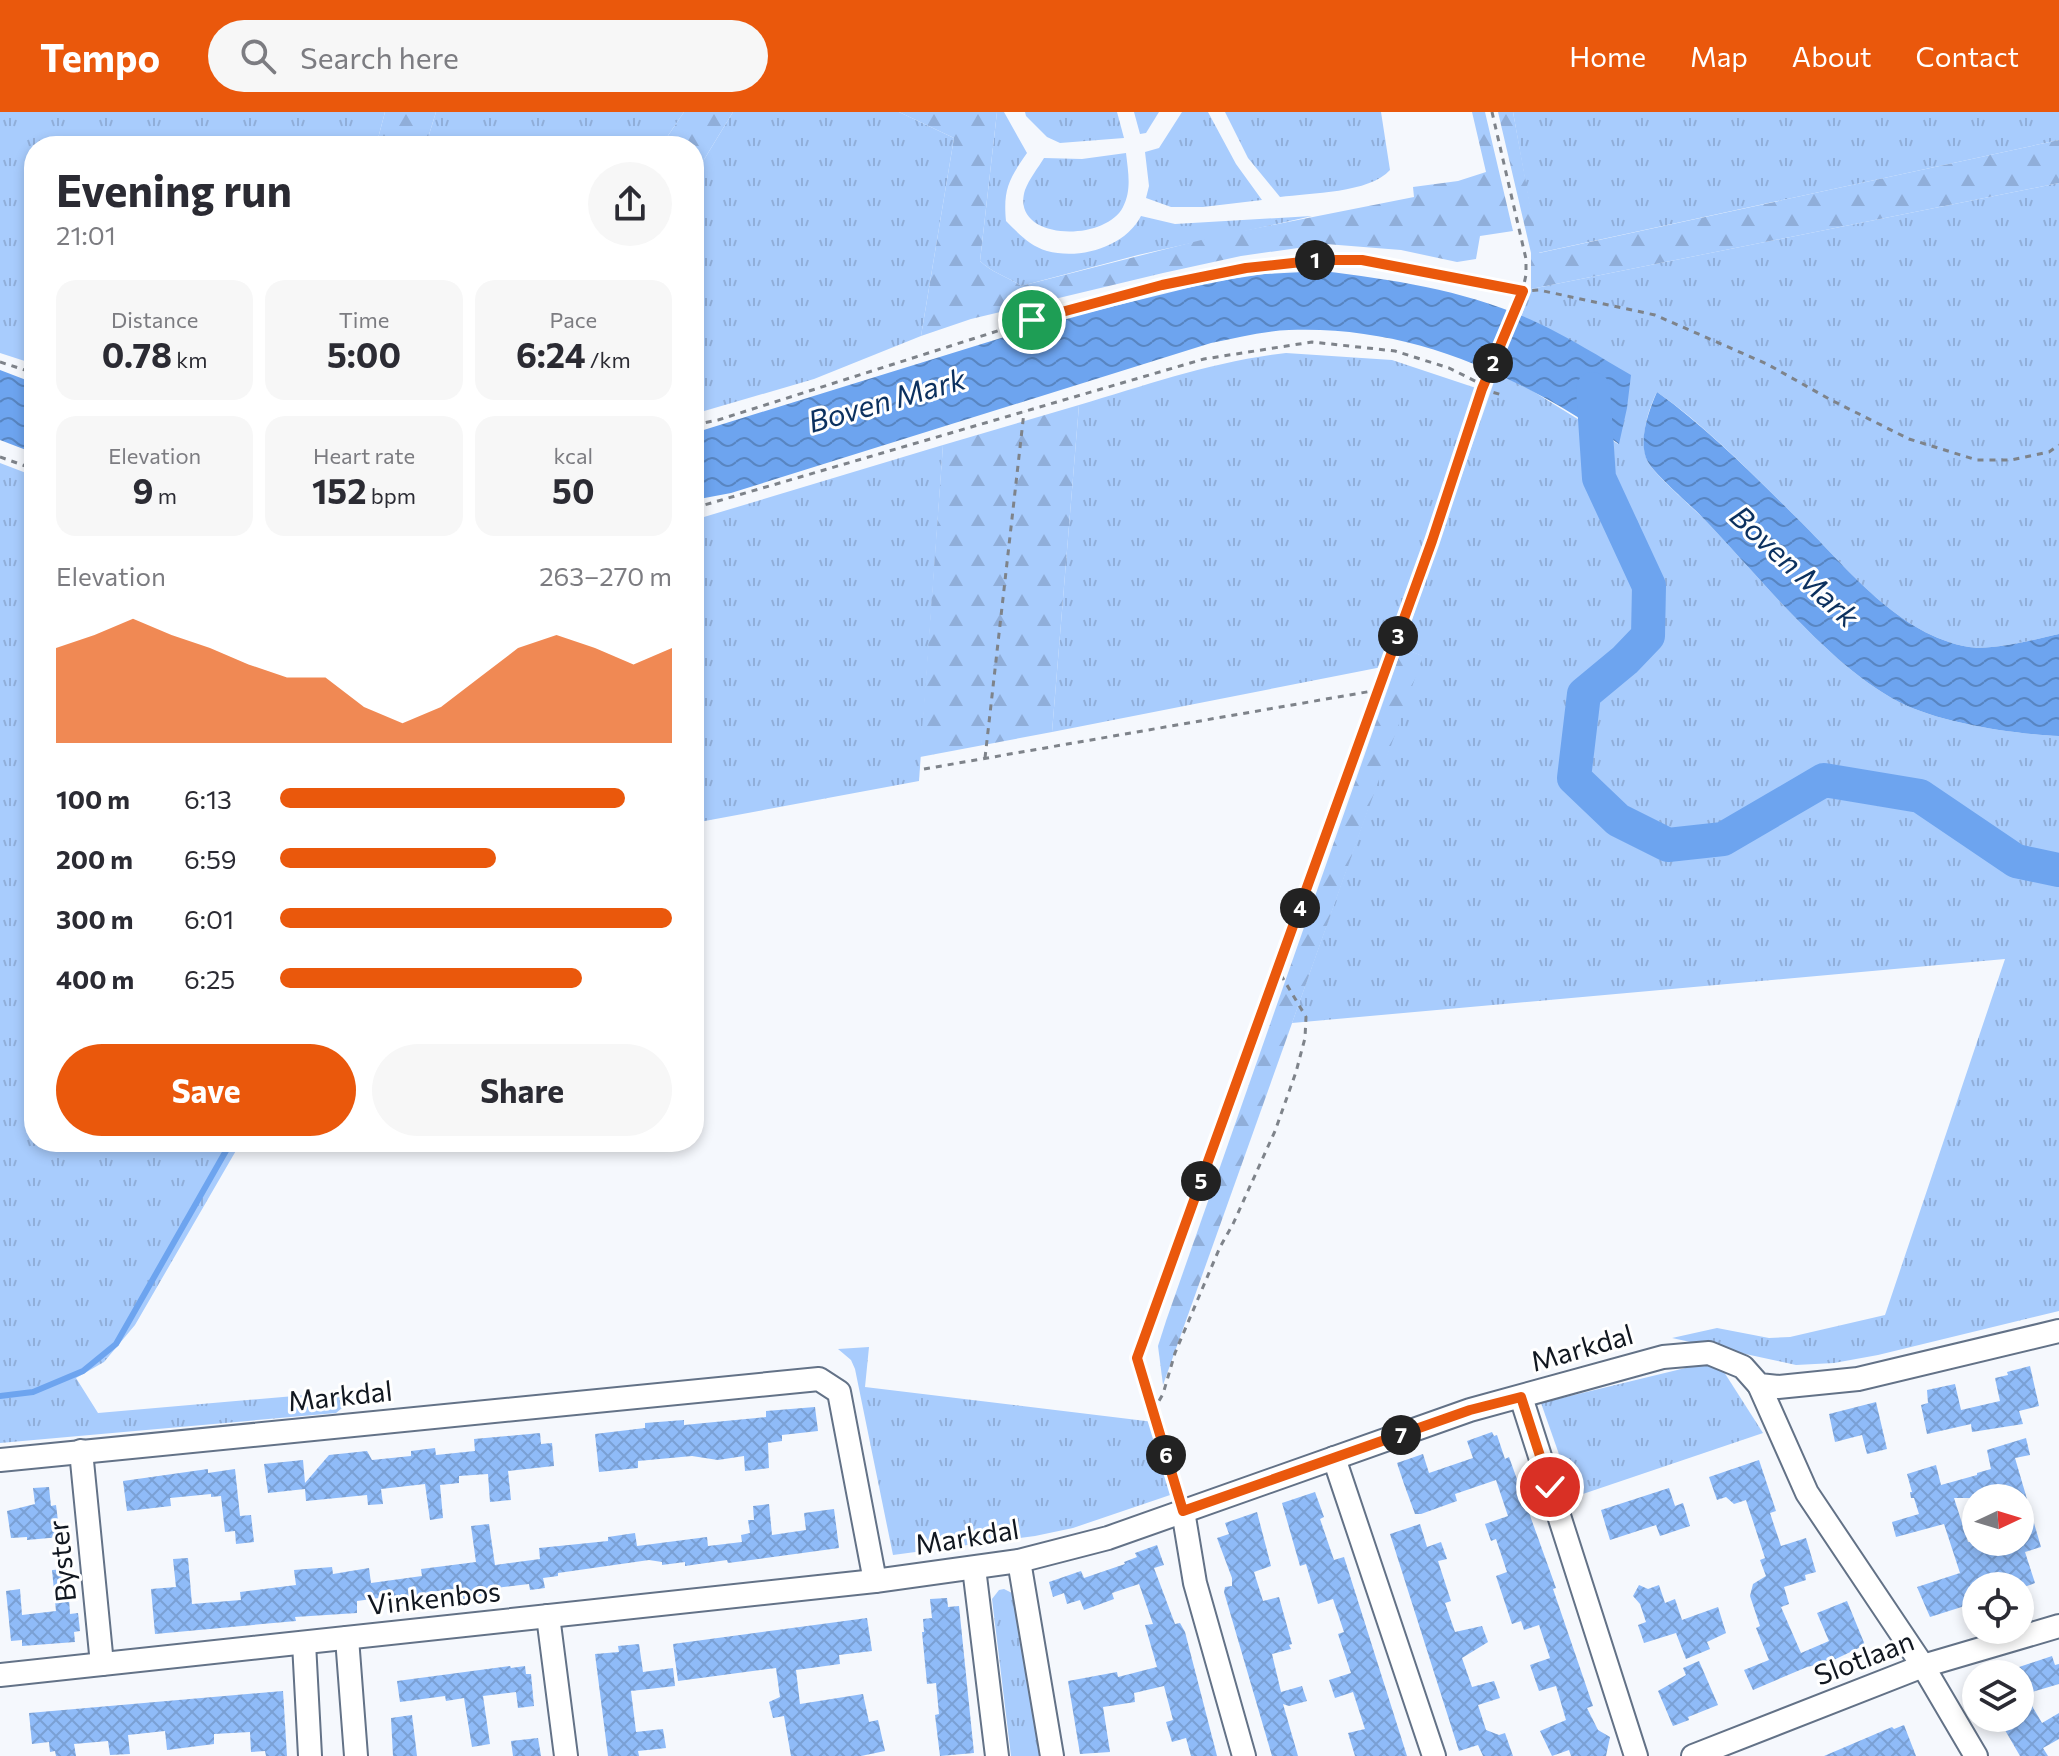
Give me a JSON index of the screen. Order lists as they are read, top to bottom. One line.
{"streets":{"street":["Markdal","Byster","Vinkenbos","Slotlaan"]},"crossings":[["Markdal","Byster"],["Markdal","Vinkenbos"],["Byster","Vinkenbos"]],"water":["Boven Mark"],"north":"right","page":{"header":"Tempo","search":"Search here","nav":["Home","Map","About","Contact"],"heading":["Evening run","21:01"],"pins":["1","2","3","4","5","7","6"],"stats":[["Distance","0.78 km"],["Time","5:00"],["Pace","6:24 /km"],["Elevation","9 m"],["Heart rate","152 bpm"],["kcal","50"]],"chart":["Elevation","263–270 m"],"list":[{"name":"100 m","note":"6:13"},{"name":"200 m","note":"6:59"},{"name":"300 m","note":"6:01"},{"name":"400 m","note":"6:25"}],"buttons":["Save","Share"]}}
